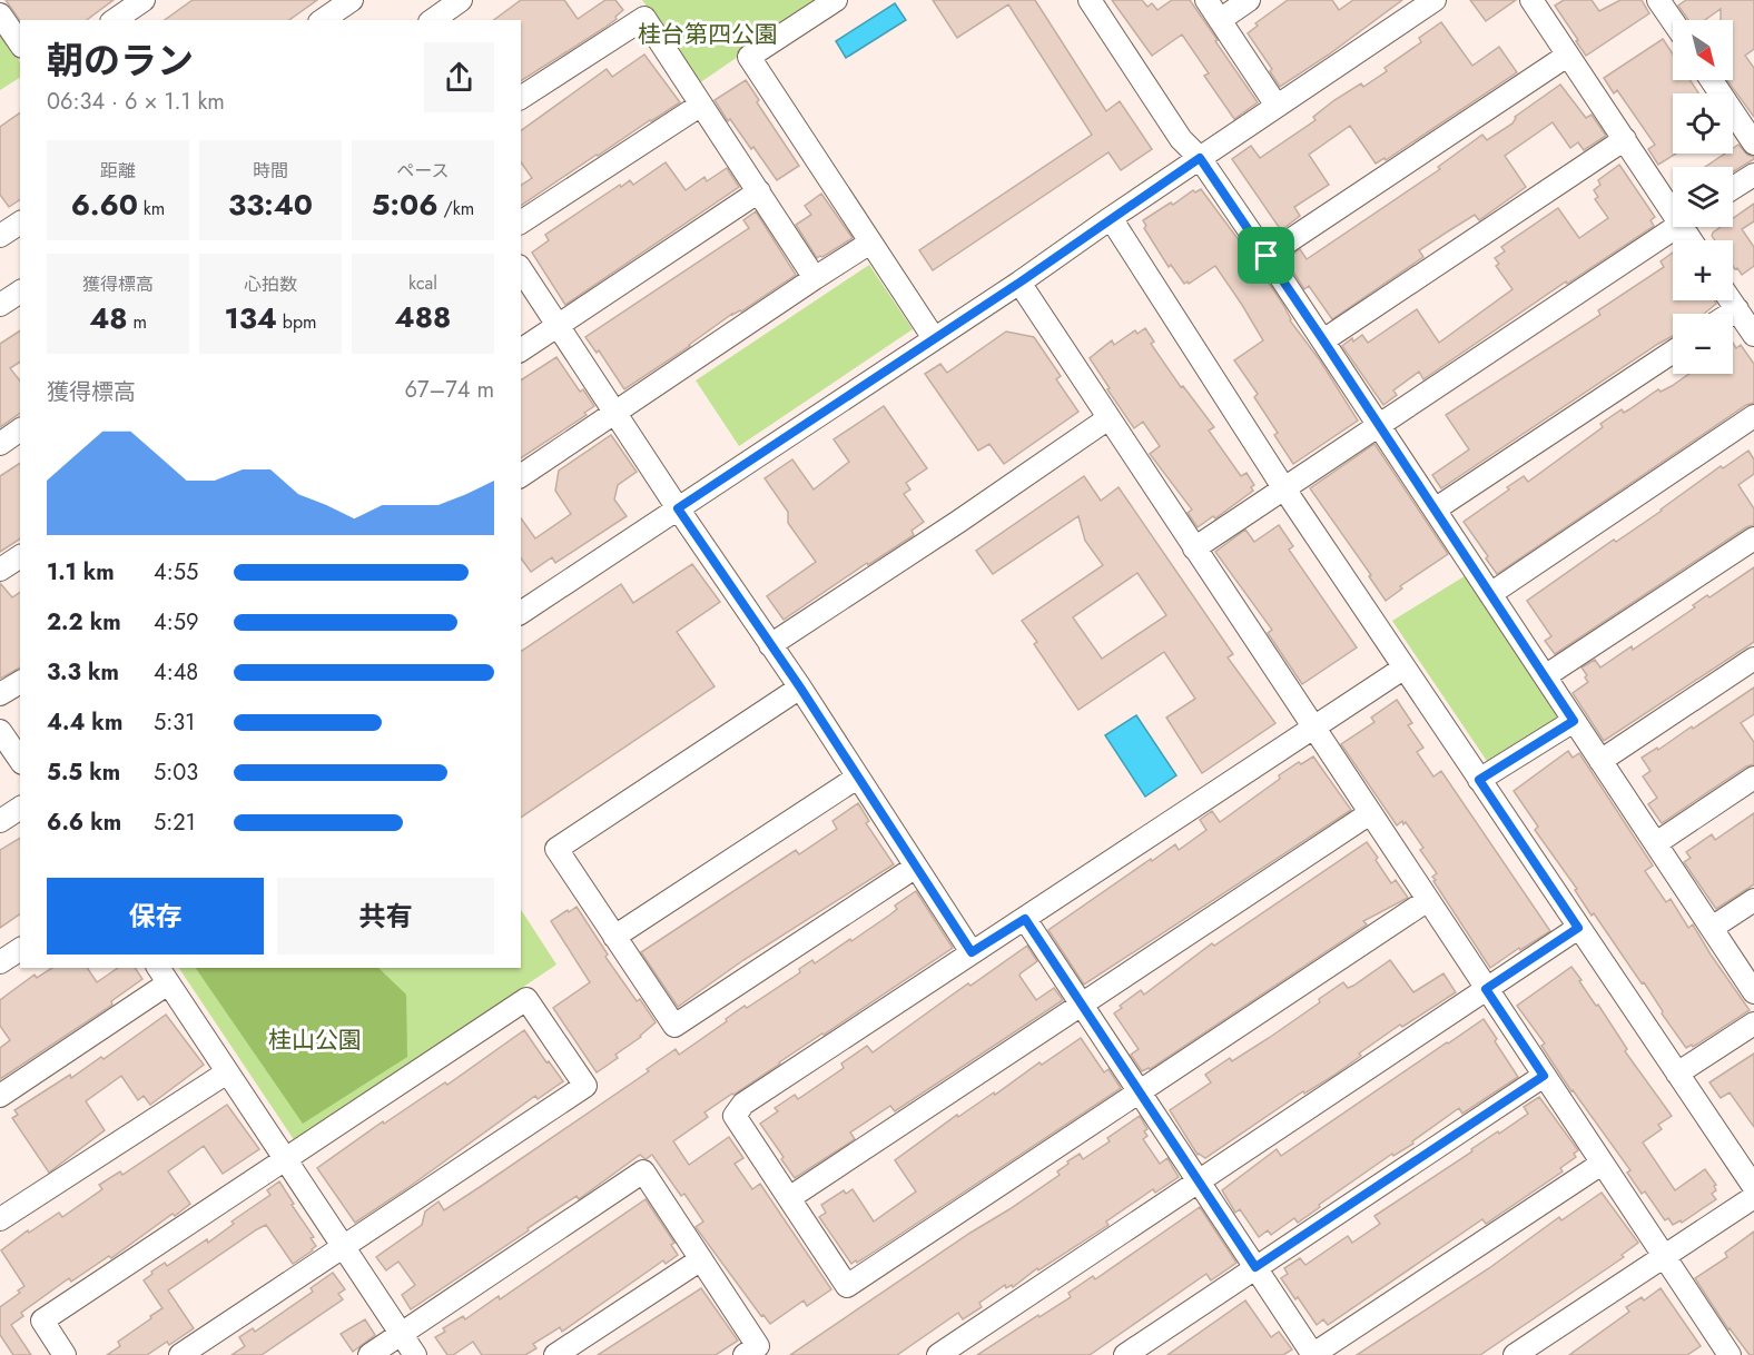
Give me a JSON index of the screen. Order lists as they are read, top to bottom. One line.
{"parks":["桂台第四公園","桂山公園"],"north":"bottom right","page":{"map_buttons":["+","−"],"heading":["朝のラン","06:34 · 6 × 1.1 km"],"stats":[["距離","6.60 km"],["時間","33:40"],["ペース","5:06 /km"],["獲得標高","48 m"],["心拍数","134 bpm"],["kcal","488"]],"chart":["獲得標高","67–74 m"],"list":[{"name":"1.1 km","note":"4:55"},{"name":"2.2 km","note":"4:59"},{"name":"3.3 km","note":"4:48"},{"name":"4.4 km","note":"5:31"},{"name":"5.5 km","note":"5:03"},{"name":"6.6 km","note":"5:21"}],"buttons":["保存","共有"]}}
